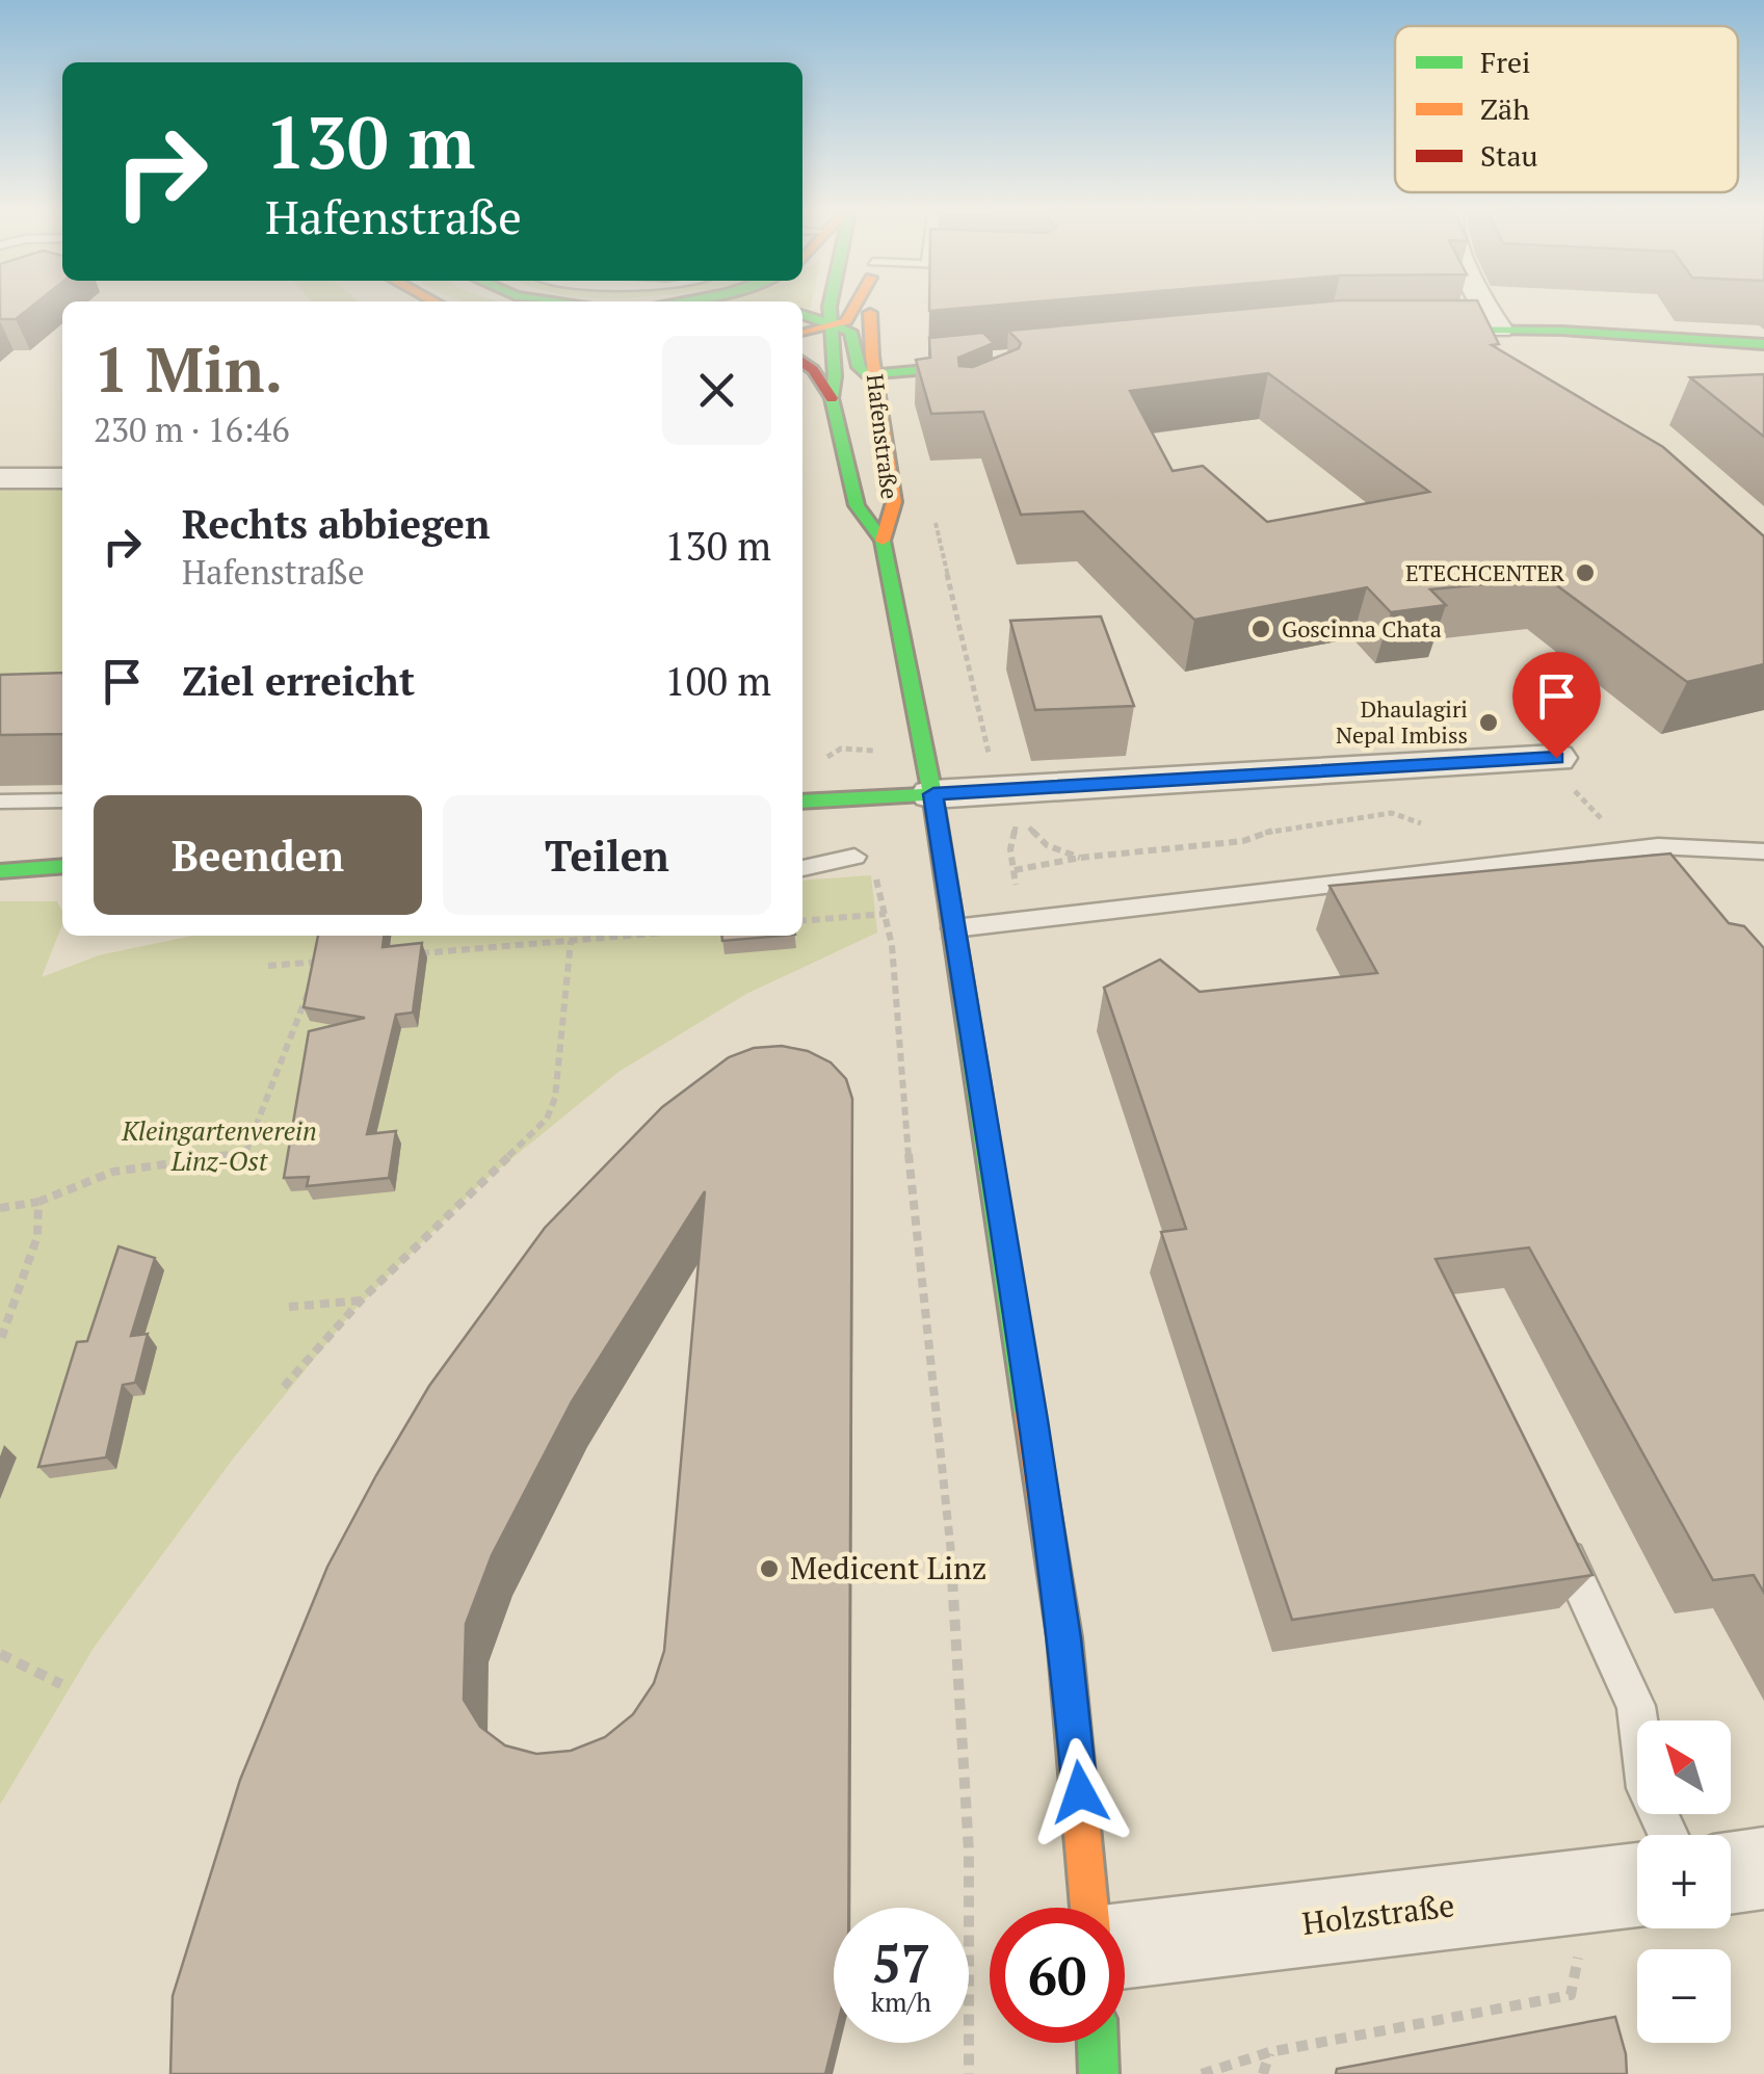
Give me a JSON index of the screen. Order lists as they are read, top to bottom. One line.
{"streets":{"main road":["Hafenstraße"],"street":["Holzstraße"]},"parks":["Kleingartenverein Linz-Ost"],"places":["ETECHCENTER","Goscinna Chata","Dhaulagiri Nepal Imbiss","Medicent Linz"],"legend":["Frei","Zäh","Stau"],"north":"top left","page":{"turn":["130 m","Hafenstraße"],"heading":["1 Min.","230 m · 16:46"],"list":[{"name":"Rechts abbiegen","note":"Hafenstraße","value":"130 m"},{"name":"Ziel erreicht","value":"100 m"}],"buttons":["Beenden","Teilen"],"map_buttons":["+","−"],"speed":"57 km/h","limit":"60"}}
